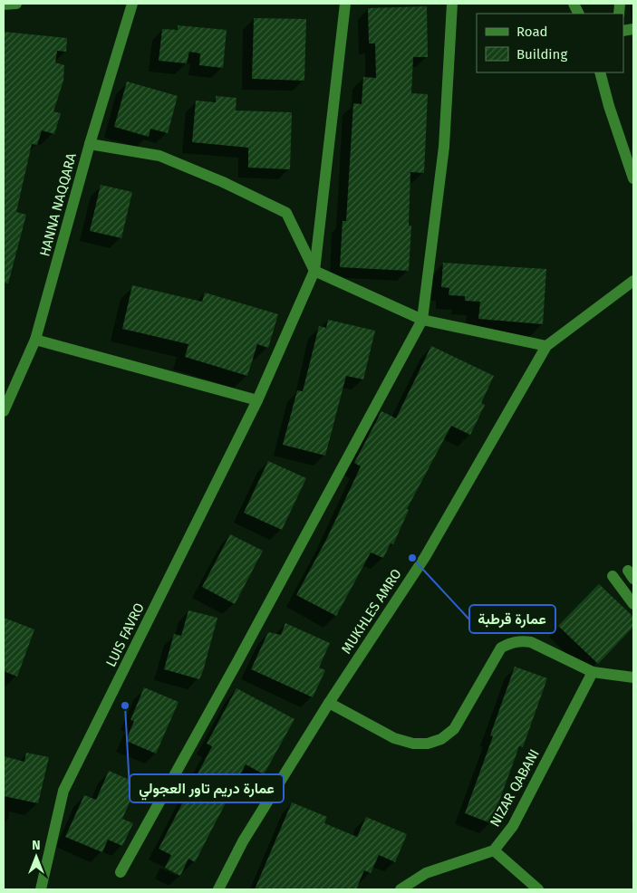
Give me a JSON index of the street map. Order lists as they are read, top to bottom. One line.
{"streets":{"street":["HANNA NAQQARA","MUKHLES AMRO","LUIS FAVRO","NIZAR QABANI"]},"places":["عمارة قرطبة","عمارة دريم تاور العجولي"],"legend":["Road","Building"],"north":"top"}
